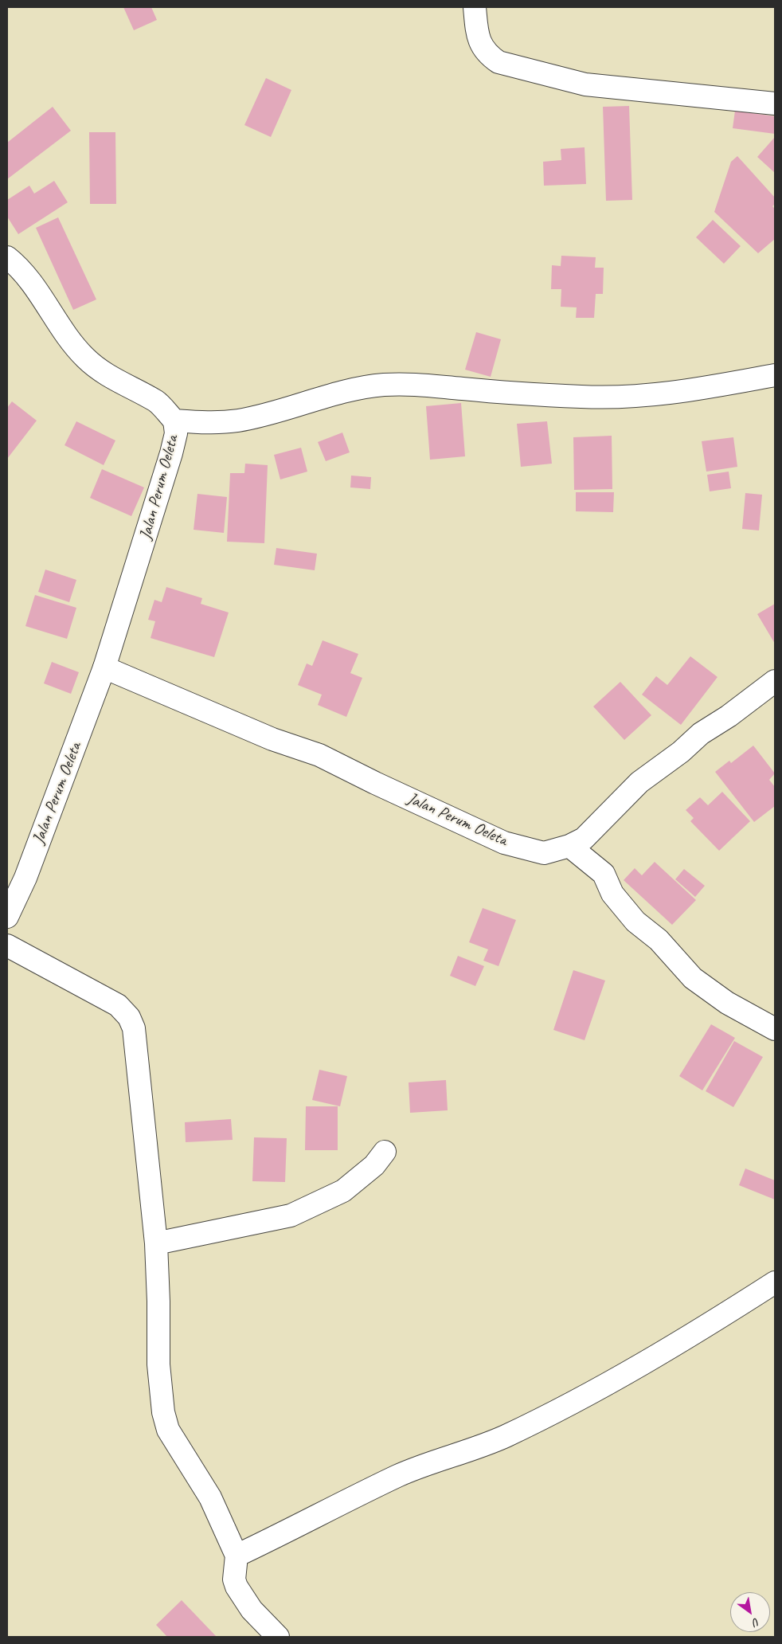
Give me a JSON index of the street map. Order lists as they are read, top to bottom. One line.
{"streets":{"street":["Jalan Perum Oeleta"]},"north":"bottom right"}
